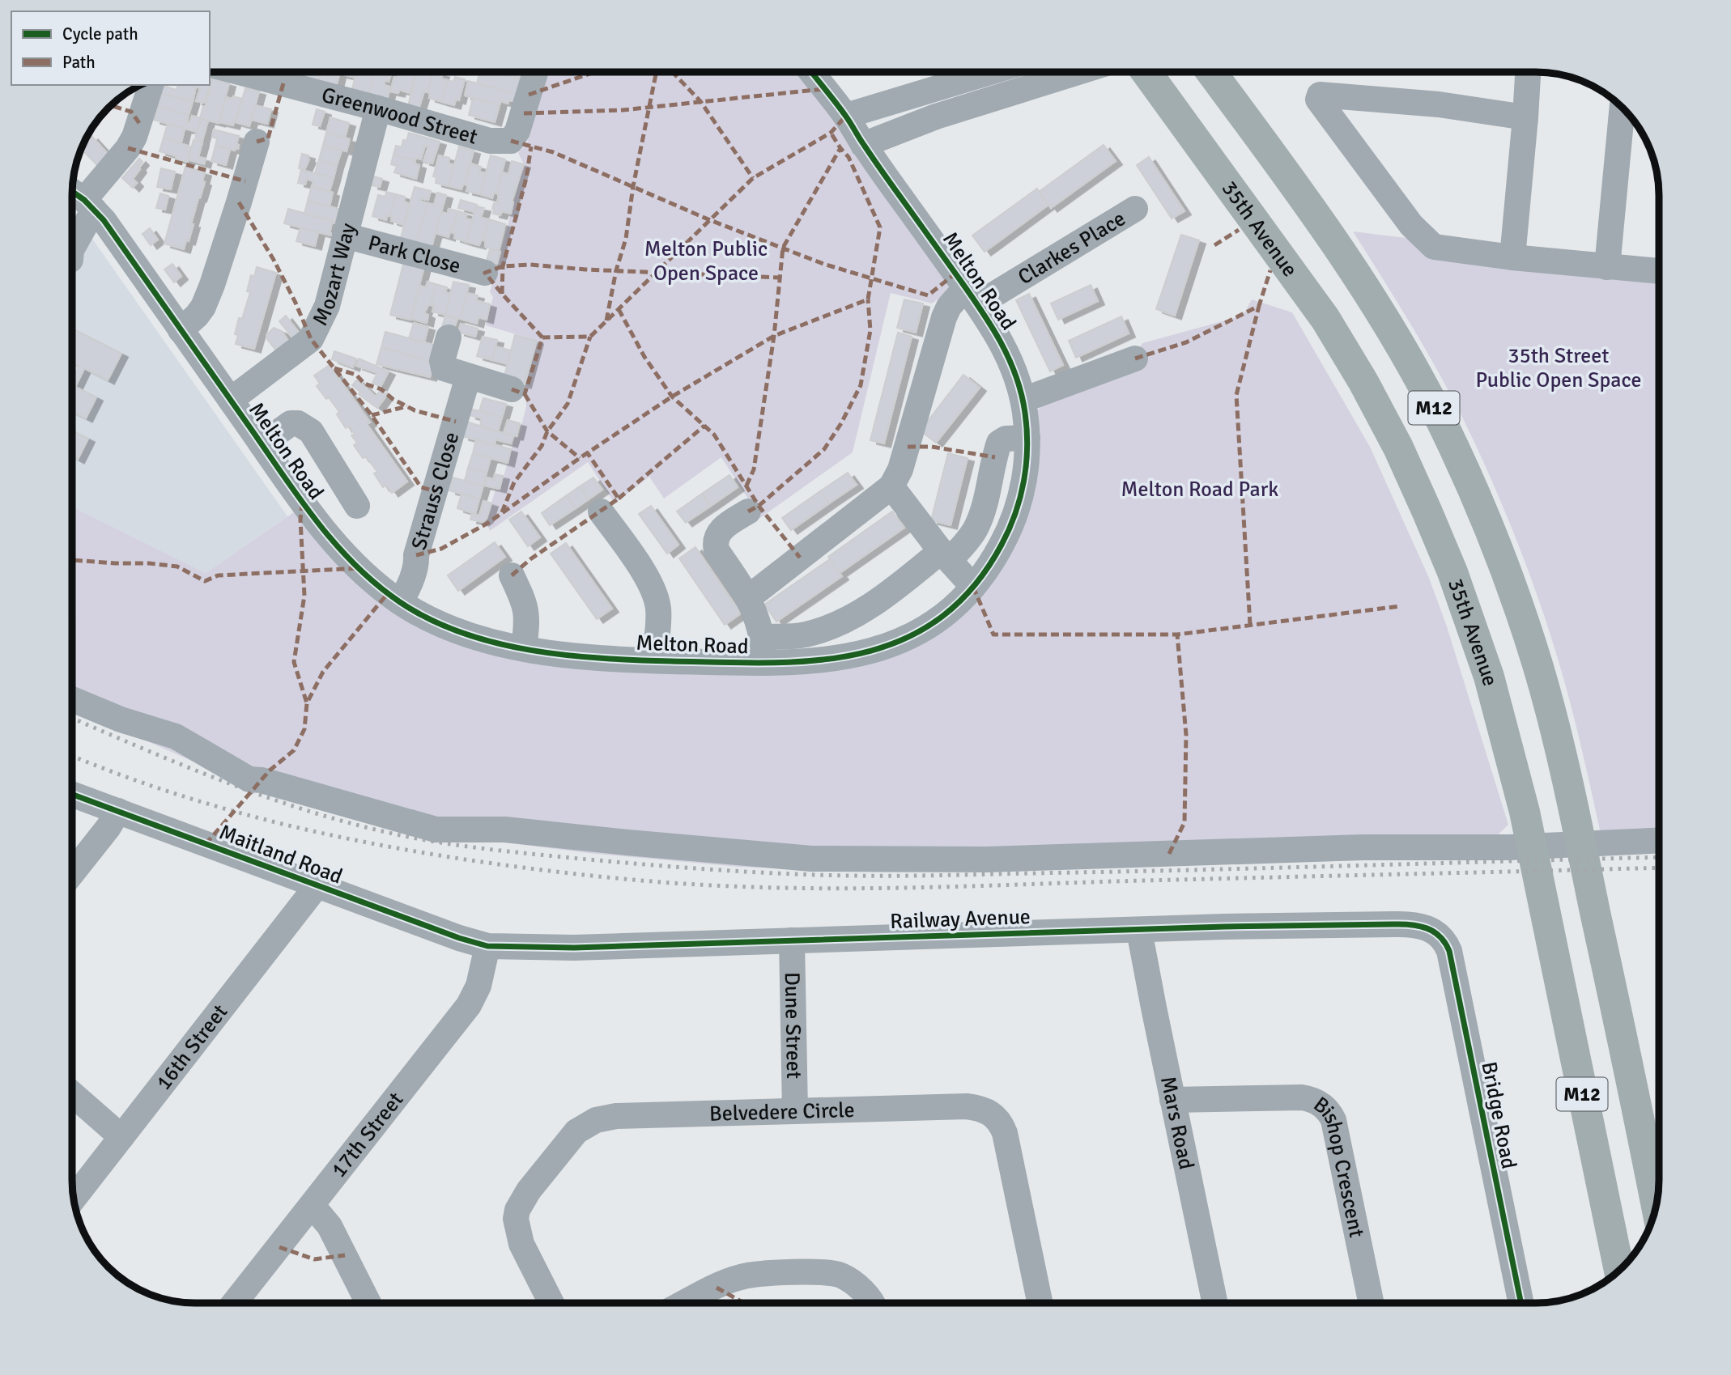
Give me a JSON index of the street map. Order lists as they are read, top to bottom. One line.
{"streets":{"main road":["35th Avenue","M12"],"street":["Greenwood Street","Clarkes Place","Park Close","Mozart Way","Melton Road","Strauss Close","Maitland Road","Railway Avenue","Dune Street","16th Street","Belvedere Circle","Bridge Road","Mars Road","17th Street","Bishop Crescent"]},"crossings":[["Greenwood Street","Mozart Way"],["Clarkes Place","Melton Road"],["Park Close","Mozart Way"],["Mozart Way","Melton Road"],["Melton Road","Strauss Close"],["Maitland Road","Railway Avenue"],["Maitland Road","16th Street"],["Maitland Road","17th Street"],["Railway Avenue","Dune Street"],["Railway Avenue","Bridge Road"],["Railway Avenue","Mars Road"],["Railway Avenue","17th Street"],["Dune Street","Belvedere Circle"],["Mars Road","Bishop Crescent"]],"parks":["Melton Public Open Space","35th Street Public Open Space","Melton Road Park"],"legend":["Cycle path","Path"]}
